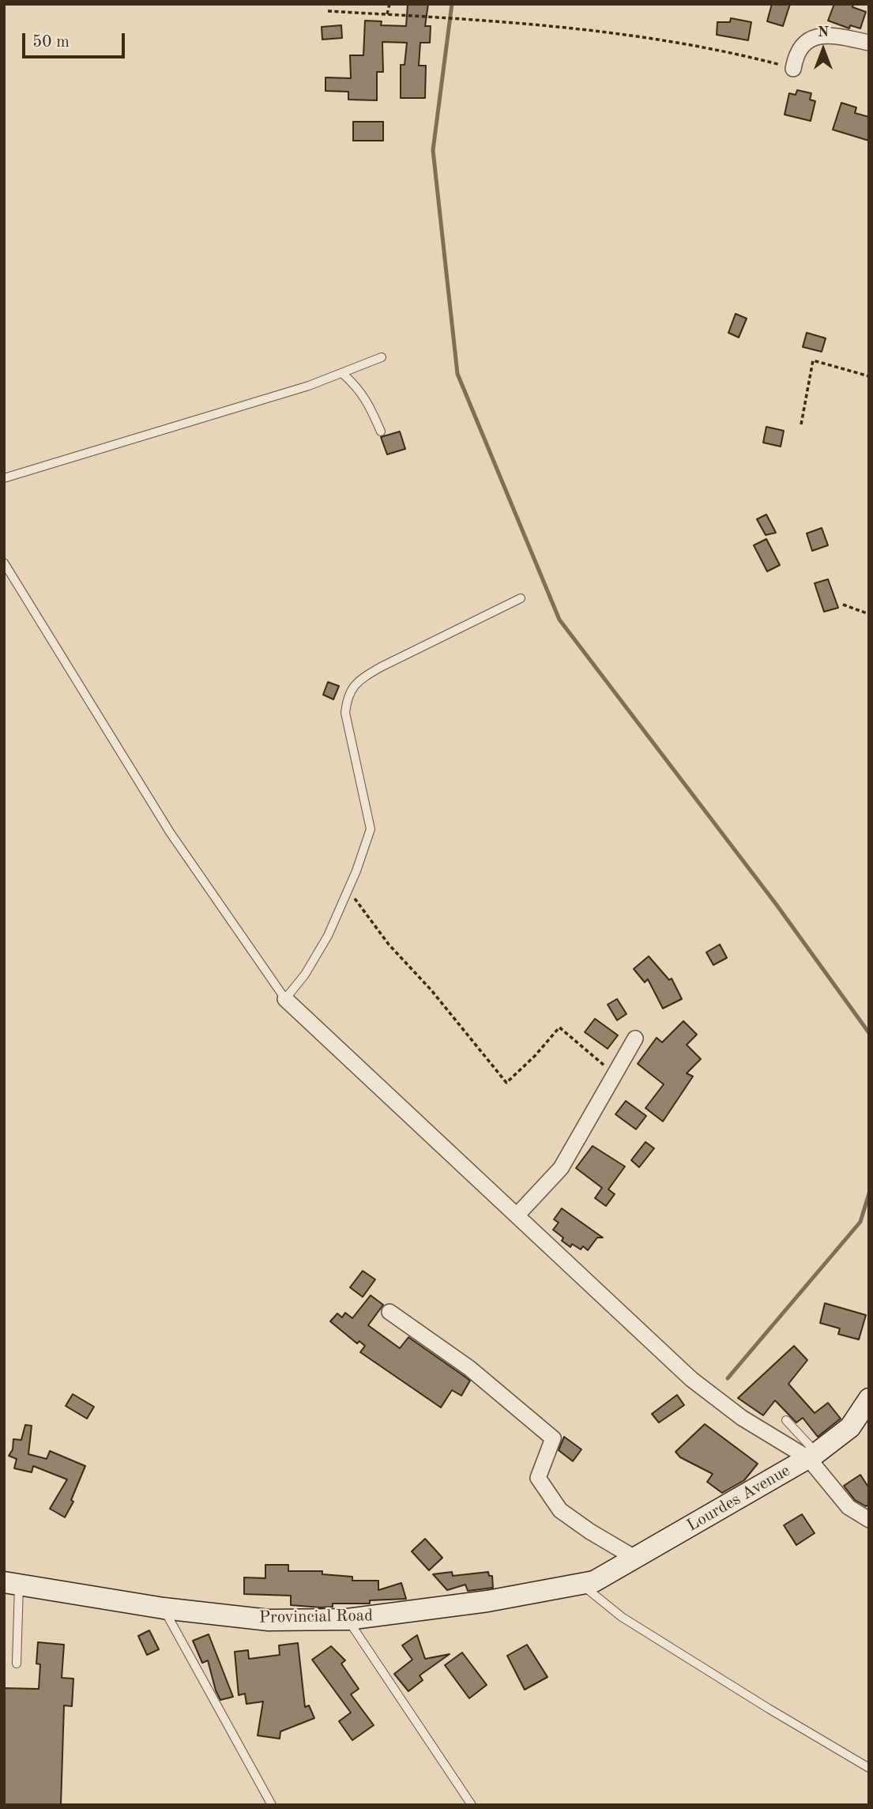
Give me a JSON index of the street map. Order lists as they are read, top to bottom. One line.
{"streets":{"main road":["Lourdes Avenue","Provincial Road"]},"crossings":[["Lourdes Avenue","Provincial Road"]],"scale_bar":"50 m","north":"top"}
